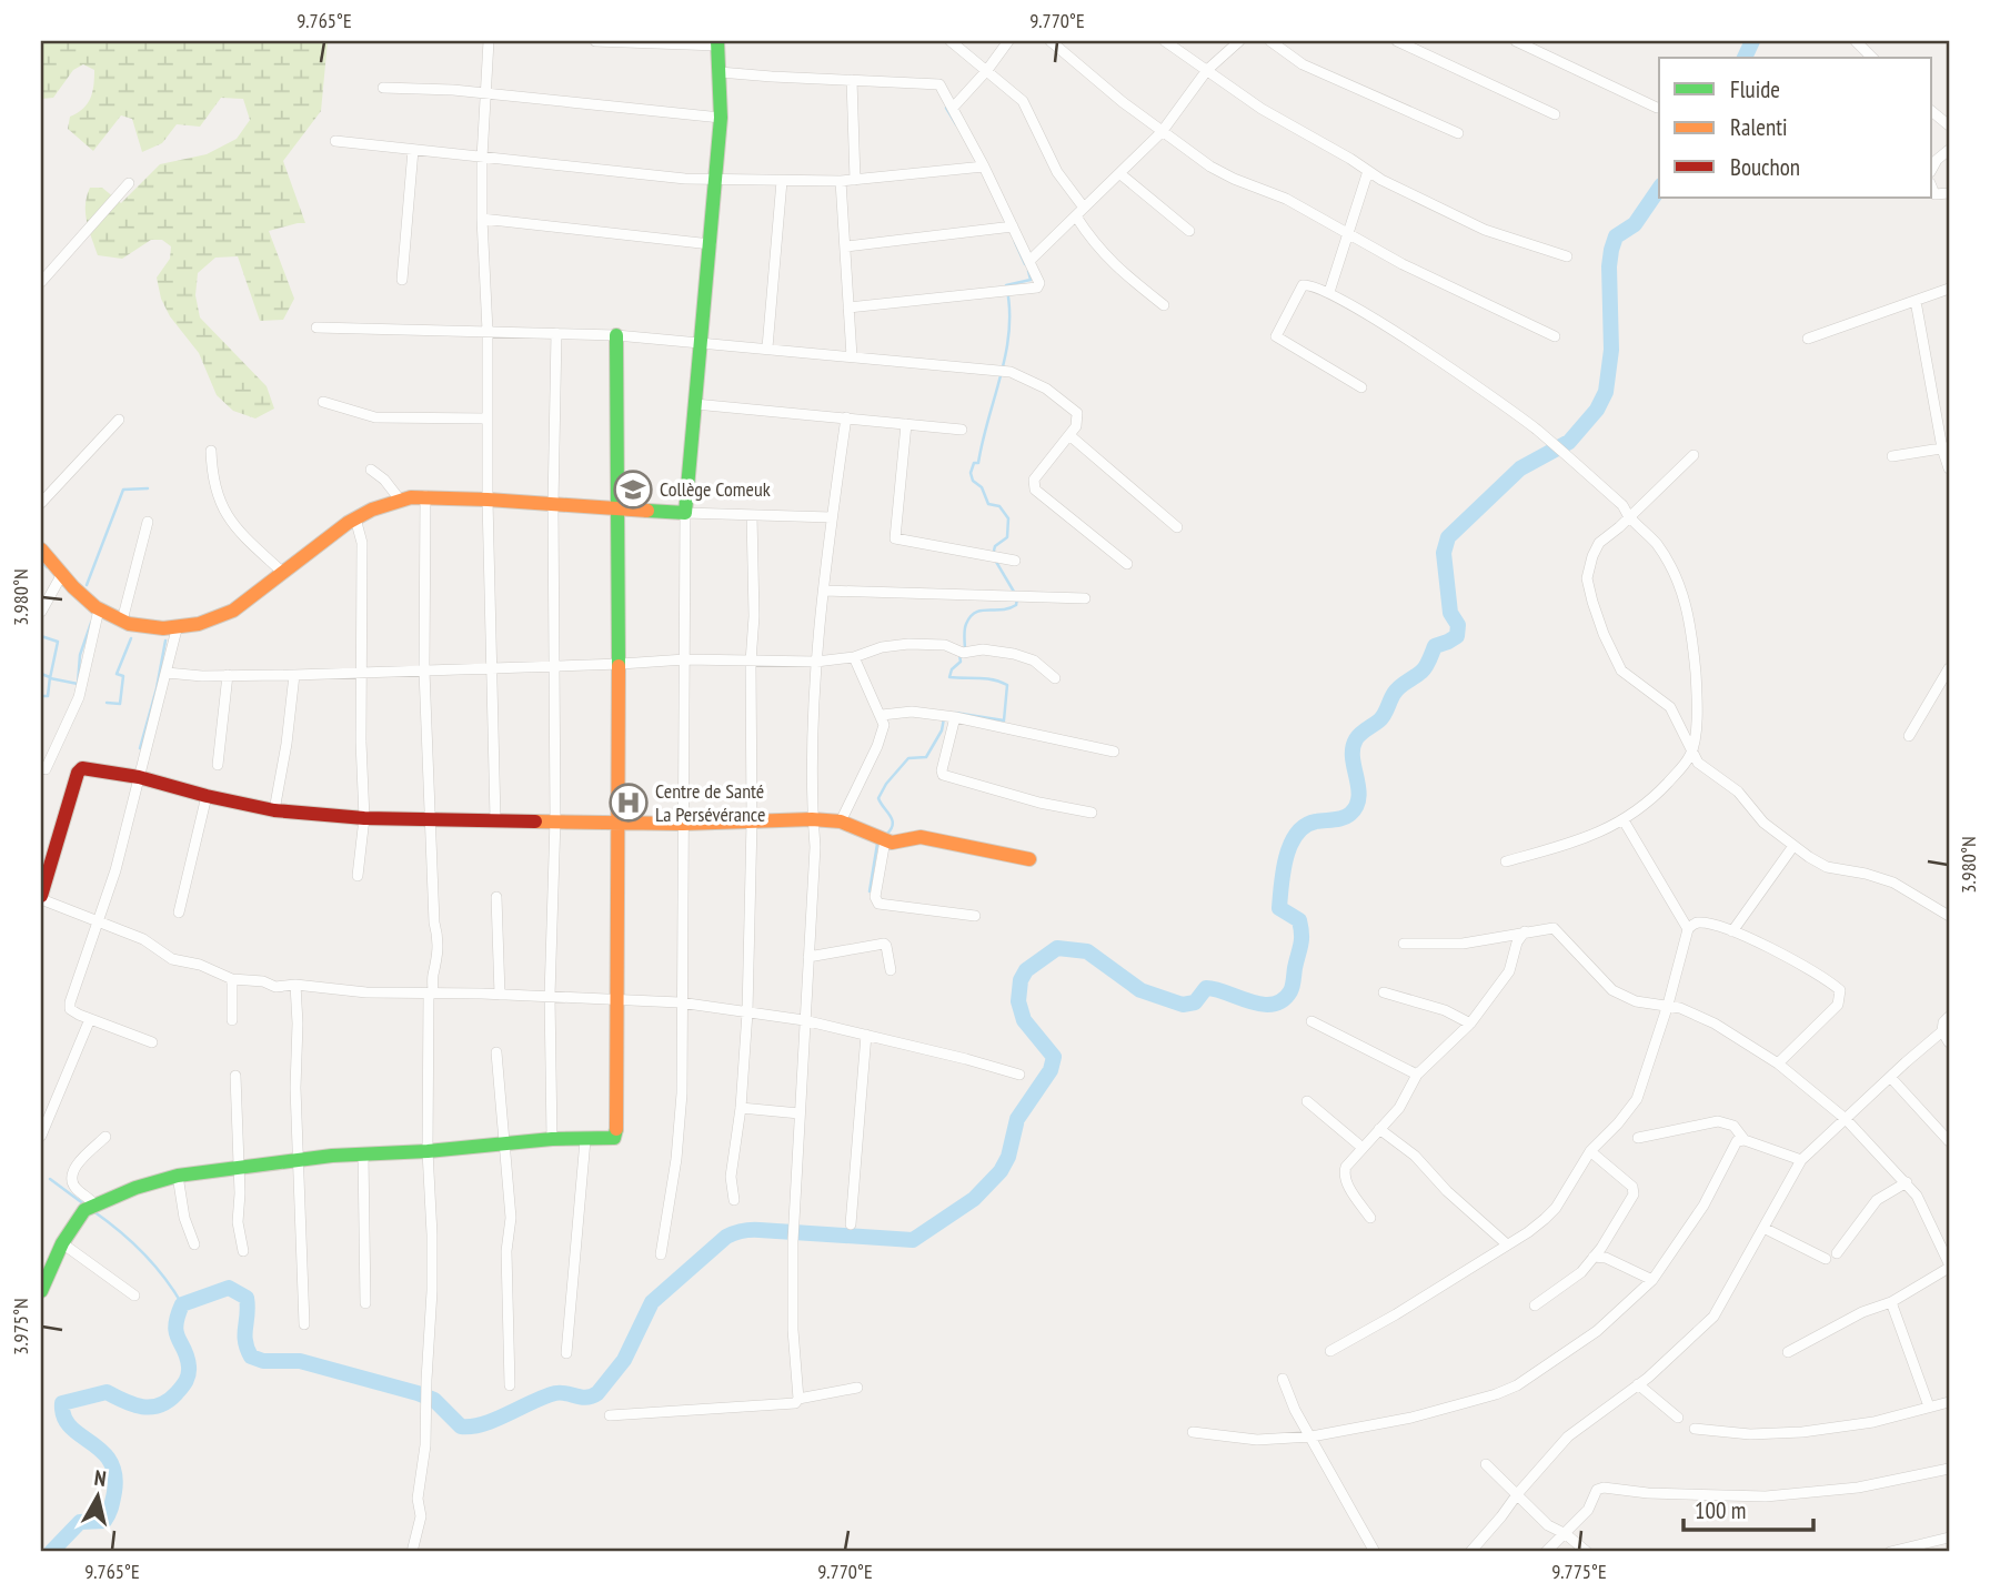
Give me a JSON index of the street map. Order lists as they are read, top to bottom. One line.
{"places":{"school or university":["Collège Comeuk"],"hospital":["Centre de Santé La Persévérance"]},"legend":["Fluide","Ralenti","Bouchon"],"scale_bar":"100 m","north":"top","coordinates":["9.765°E","9.770°E","3.980°N","3.975°N","9.775°E"]}
